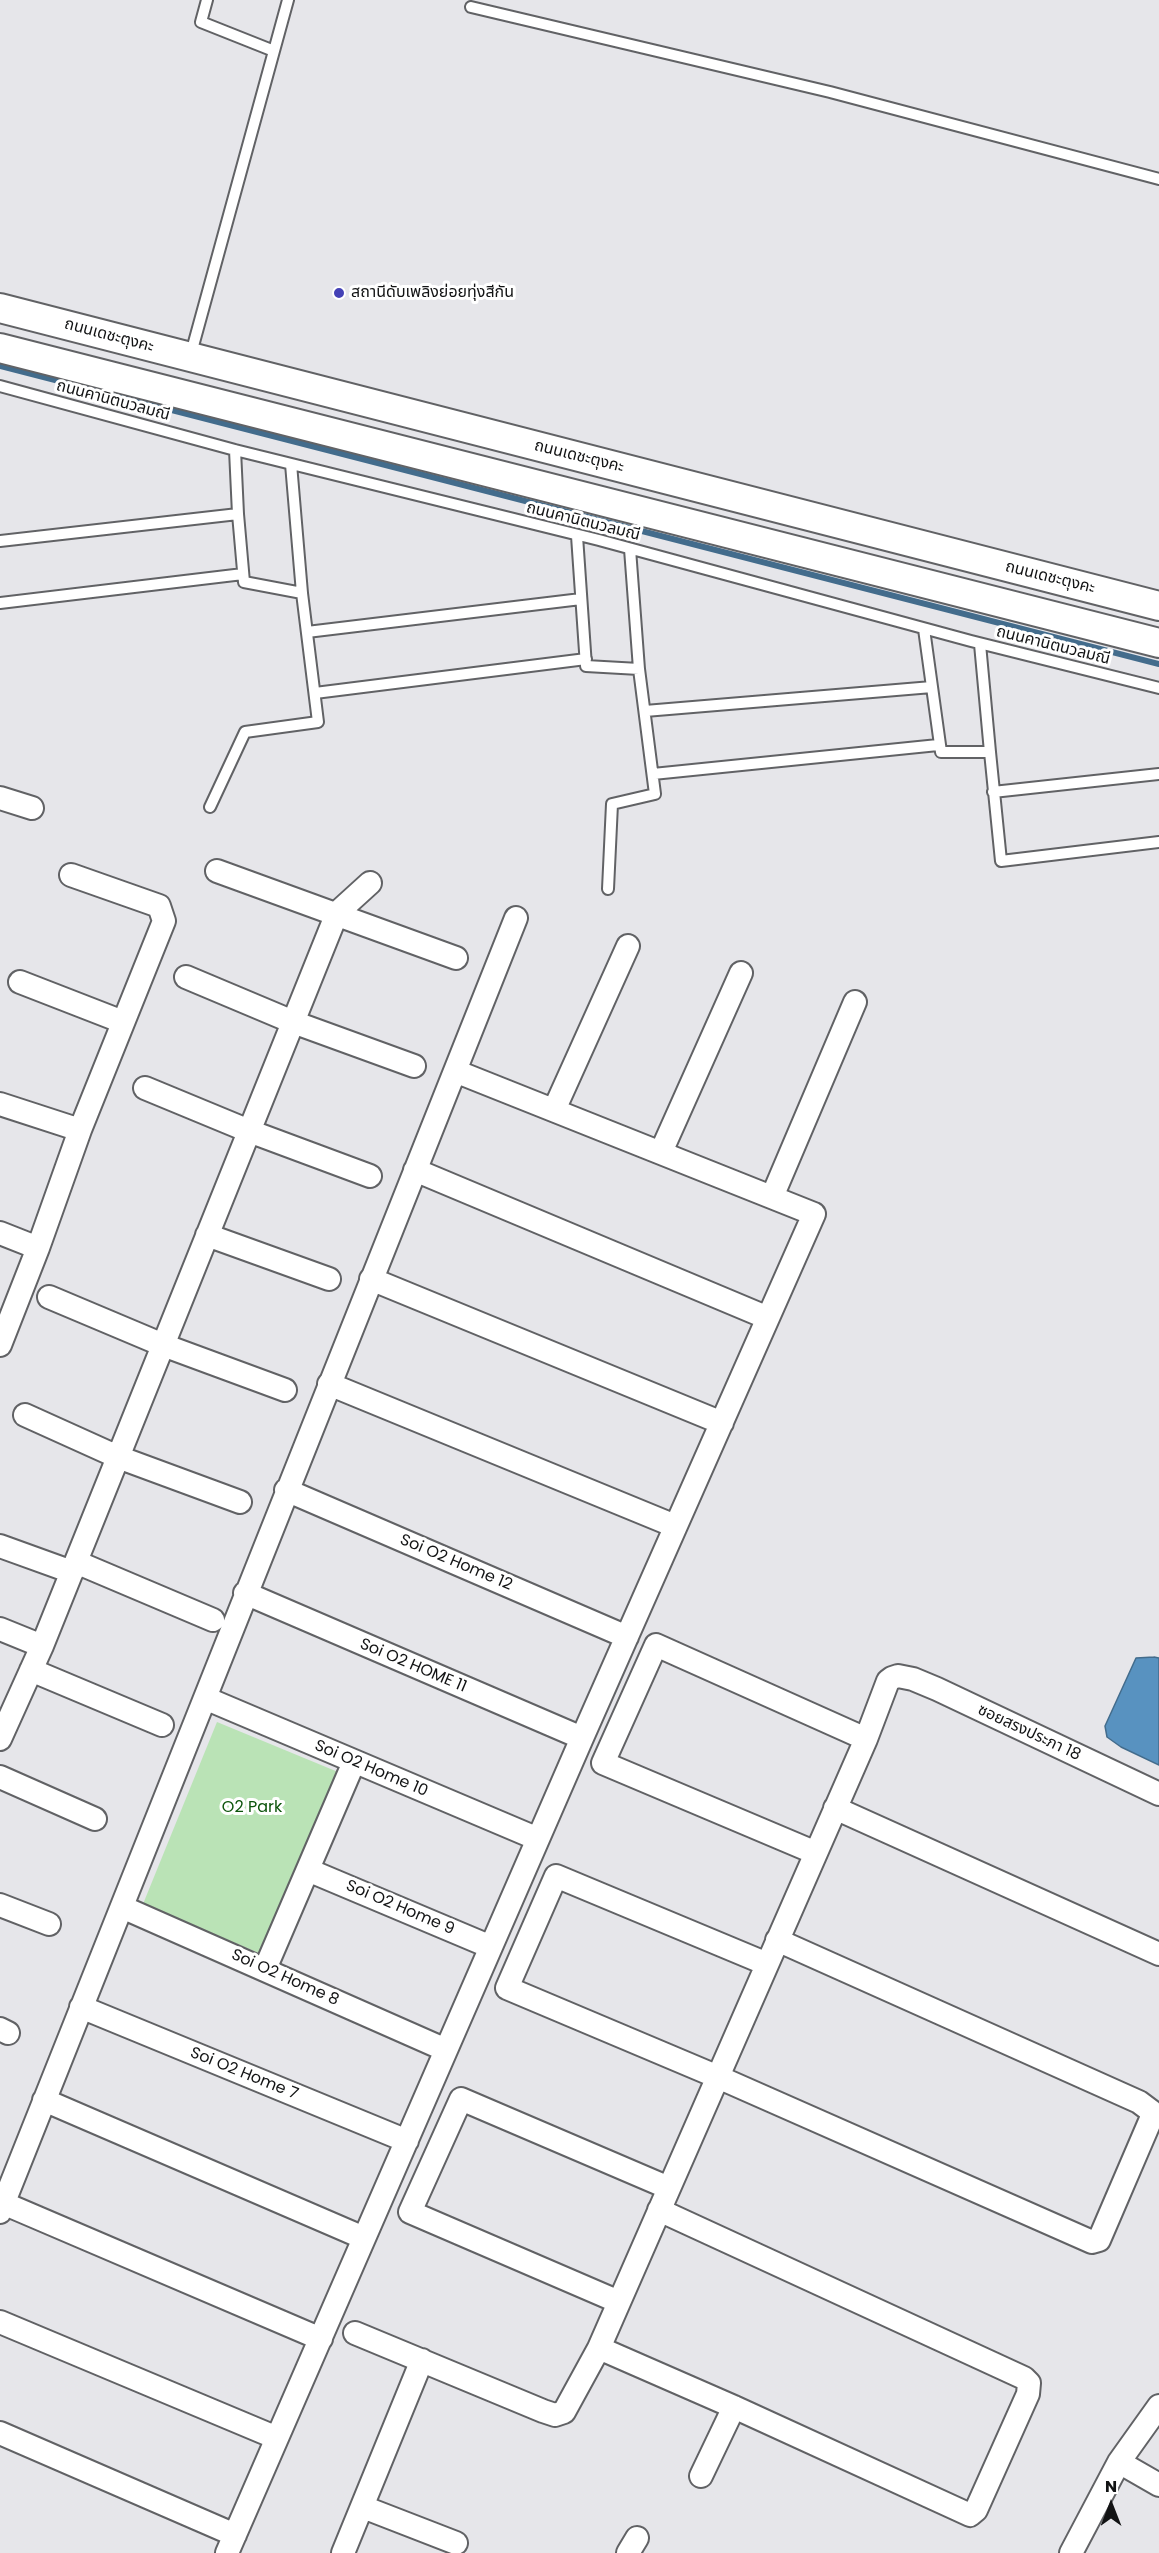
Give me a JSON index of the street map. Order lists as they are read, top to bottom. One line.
{"streets":{"street":["ถนนเดชะตุงคะ","Soi O2 Home 12","Soi O2 HOME 11","ซอยสรงประภา 18","Soi O2 Home 10","Soi O2 Home 9","Soi O2 Home 8","Soi O2 Home 7"],"lane":["ถนนคานิตนวลมณี"]},"parks":["O2 Park"],"places":["สถานีดับเพลิงย่อยทุ่งสีกัน"],"north":"top"}
